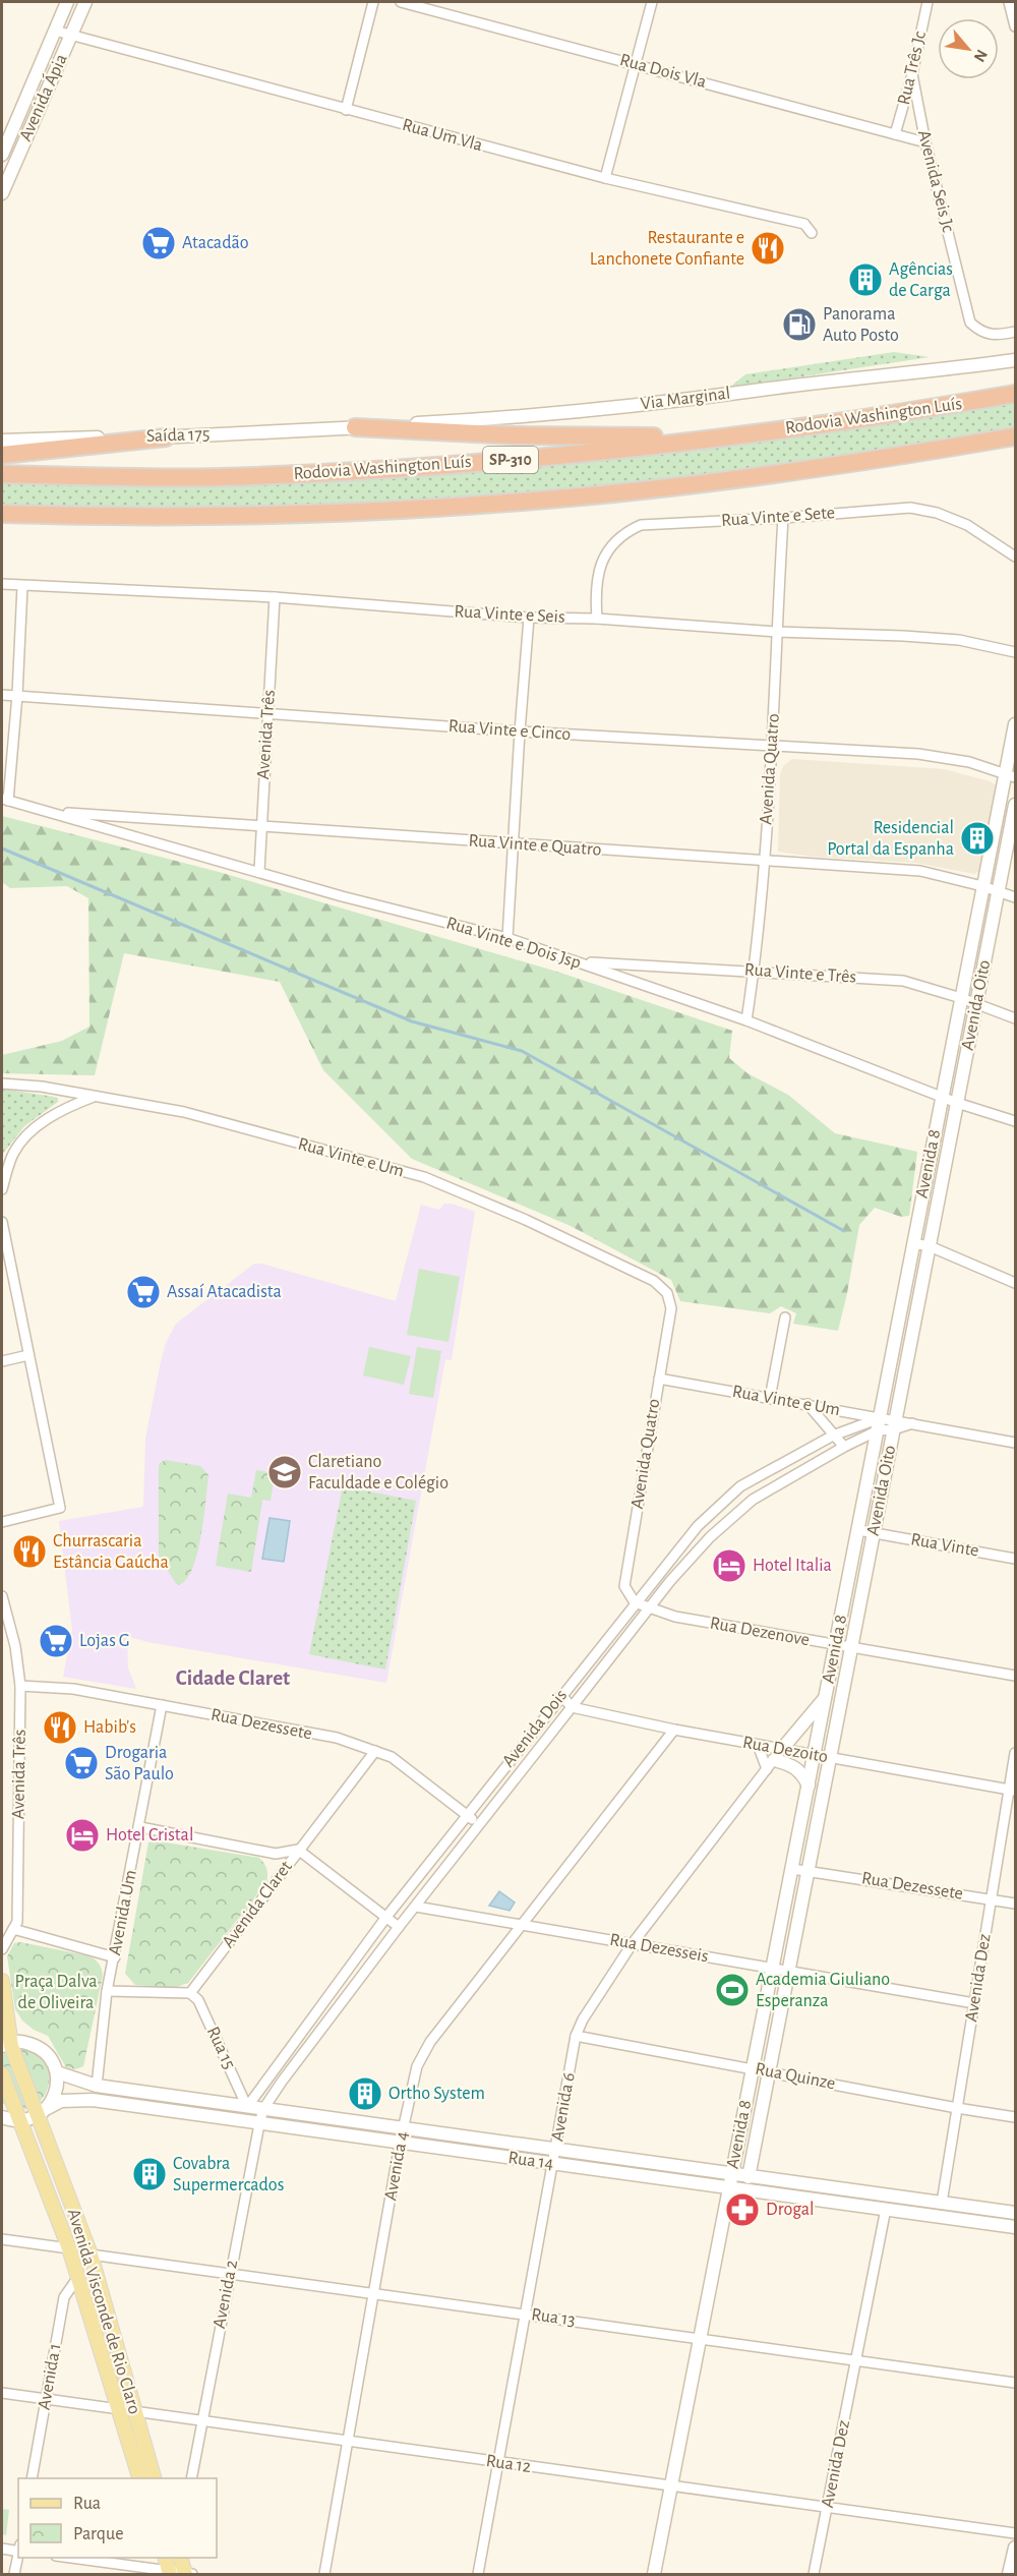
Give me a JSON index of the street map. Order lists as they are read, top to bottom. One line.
{"streets":{"highway":["Rodovia Washington Luís","SP-310"],"main road":["Avenida Visconde de Rio Claro"],"street":["Rua Três Jc","Rua Dois Vla","Avenida Ápia","Rua Um Vla","Avenida Seis Jc","Via Marginal","Saída 175","Rua Vinte e Sete","Rua Vinte e Seis","Rua Vinte e Cinco","Avenida Três","Avenida Quatro","Rua Vinte e Quatro","Rua Vinte e Dois Jsp","Rua Vinte e Três","Avenida Oito","Rua Vinte e Um","Avenida 8","Rua Vinte","Rua Dezenove","Rua Dezessete","Avenida Dois","Rua Dezoito","Avenida Claret","Avenida Um","Rua Dezesseis","Avenida Dez","Rua 15","Rua Quinze","Avenida 6","Rua 14","Avenida 4","Avenida 2","Rua 13","Avenida 1","Rua 12"]},"crossings":[["Rua Três Jc","Rua Dois Vla"],["Rua Três Jc","Avenida Seis Jc"],["Rua Dois Vla","Avenida Seis Jc"],["Avenida Ápia","Rua Um Vla"],["Via Marginal","Saída 175"],["Rua Vinte e Sete","Rua Vinte e Seis"],["Rua Vinte e Sete","Avenida Quatro"],["Rua Vinte e Seis","Avenida Três"],["Rua Vinte e Seis","Avenida Quatro"],["Rua Vinte e Cinco","Avenida Três"],["Rua Vinte e Cinco","Avenida Quatro"],["Rua Vinte e Cinco","Avenida 8"],["Avenida Três","Rua Vinte e Quatro"],["Avenida Três","Rua Vinte e Dois Jsp"],["Avenida Três","Rua Dezessete"],["Avenida Quatro","Rua Vinte e Quatro"],["Avenida Quatro","Rua Vinte e Dois Jsp"],["Avenida Quatro","Rua Vinte e Três"],["Avenida Quatro","Rua Vinte e Um"],["Avenida Quatro","Rua Dezenove"],["Avenida Quatro","Avenida Dois"],["Rua Vinte e Quatro","Rua Vinte e Dois Jsp"],["Rua Vinte e Quatro","Avenida Oito"],["Rua Vinte e Quatro","Avenida 8"],["Rua Vinte e Dois Jsp","Rua Vinte e Três"],["Rua Vinte e Dois Jsp","Avenida Oito"],["Rua Vinte e Dois Jsp","Avenida 8"],["Rua Vinte e Três","Avenida Oito"],["Rua Vinte e Três","Avenida 8"],["Avenida Oito","Rua Vinte"],["Avenida Oito","Rua Dezenove"],["Avenida Oito","Rua Dezessete"],["Avenida Oito","Rua Dezoito"],["Avenida Oito","Rua Dezesseis"],["Avenida Oito","Rua Quinze"],["Avenida Oito","Rua 14"],["Rua Vinte e Um","Avenida 8"],["Rua Vinte e Um","Avenida Dois"],["Avenida 8","Rua Vinte"],["Avenida 8","Rua Dezenove"],["Avenida 8","Rua Dezessete"],["Avenida 8","Avenida Dois"],["Avenida 8","Rua Dezoito"],["Avenida 8","Rua Dezesseis"],["Avenida 8","Rua Quinze"],["Avenida 8","Rua 14"],["Avenida 8","Rua 13"],["Avenida 8","Rua 12"],["Rua Dezenove","Avenida Dois"],["Rua Dezessete","Avenida Dois"],["Rua Dezessete","Avenida Claret"],["Rua Dezessete","Avenida Um"],["Rua Dezessete","Avenida Dez"],["Avenida Dois","Rua Dezoito"],["Avenida Dois","Rua Dezesseis"],["Avenida Dois","Rua 15"],["Avenida Dois","Rua 14"],["Avenida Dois","Avenida 2"],["Rua Dezoito","Avenida Dez"],["Rua Dezoito","Avenida 6"],["Rua Dezoito","Avenida 4"],["Avenida Claret","Rua 15"],["Avenida Um","Rua 14"],["Rua Dezesseis","Avenida Dez"],["Rua Dezesseis","Avenida 6"],["Rua Dezesseis","Avenida 4"],["Avenida Dez","Rua Quinze"],["Avenida Dez","Rua 14"],["Avenida Dez","Rua 13"],["Avenida Dez","Rua 12"],["Rua 15","Rua 14"],["Rua Quinze","Avenida 6"],["Avenida 6","Rua 14"],["Avenida 6","Rua 13"],["Avenida 6","Rua 12"],["Rua 14","Avenida 4"],["Rua 14","Avenida 2"],["Rua 14","Avenida Visconde de Rio Claro"],["Avenida 4","Rua 13"],["Avenida 4","Rua 12"],["Avenida 2","Rua 13"],["Avenida 2","Rua 12"],["Avenida Visconde de Rio Claro","Rua 13"],["Avenida Visconde de Rio Claro","Avenida 1"],["Avenida Visconde de Rio Claro","Rua 12"],["Avenida 1","Rua 12"]],"districts":["Cidade Claret"],"parks":["Praça Dalva de Oliveira"],"places":{"supermarket":["Atacadão","Assaí Atacadista","Lojas G","Drogaria São Paulo"],"restaurant":["Restaurante e Lanchonete Confiante","Churrascaria Estância Gaúcha","Habib's"],"building":["Agências de Carga","Residencial Portal da Espanha","Ortho System","Covabra Supermercados"],"fuel station":["Panorama Auto Posto"],"school or university":["Claretiano Faculdade e Colégio"],"hotel":["Hotel Italia","Hotel Cristal"],"sports":["Academia Giuliano Esperanza"],"pharmacy":["Drogal"]},"legend":["Rua","Parque"],"north":"bottom right"}
